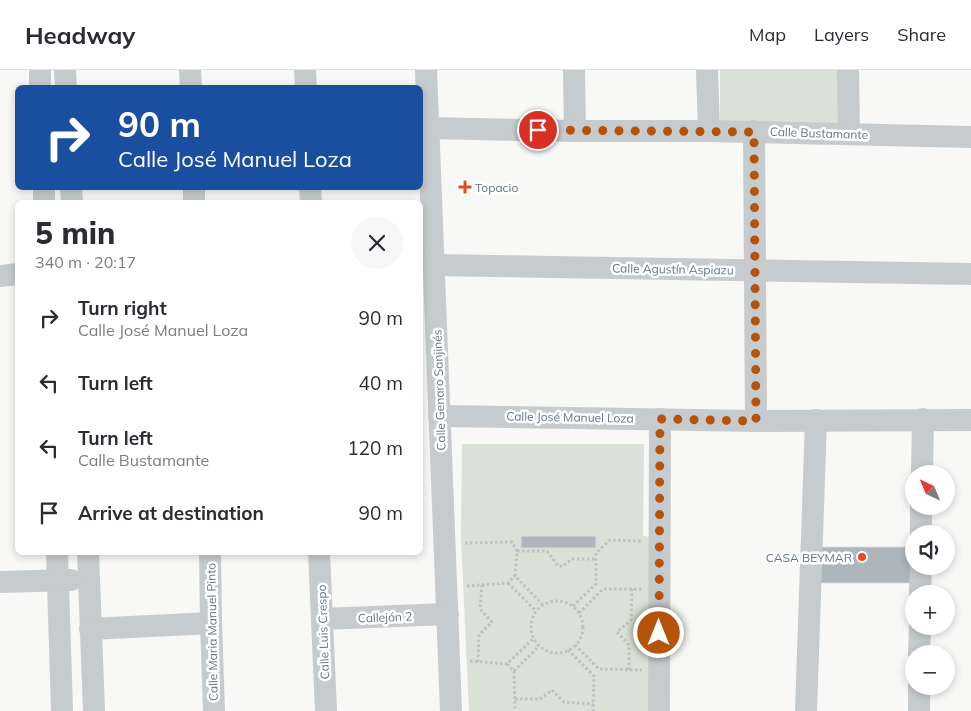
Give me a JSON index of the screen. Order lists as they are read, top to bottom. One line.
{"streets":{"street":["Calle Bustamante","Calle Agustín Aspiazu","Calle Genaro Sanjinés","Calle José Manuel Loza","Callejón 2","Calle Maria Manuel Pinto","Calle Luis Crespo"]},"crossings":[["Calle Bustamante","Calle Genaro Sanjinés"],["Calle Agustín Aspiazu","Calle Genaro Sanjinés"],["Calle Genaro Sanjinés","Calle José Manuel Loza"],["Calle Genaro Sanjinés","Callejón 2"],["Callejón 2","Calle Luis Crespo"]],"places":{"health":["Topacio"],"other":["CASA BEYMAR"]},"north":"top left","page":{"header":"Headway","nav":["Map","Layers","Share"],"turn":["90 m","Calle José Manuel Loza"],"heading":["5 min","340 m · 20:17"],"list":[{"name":"Turn right","note":"Calle José Manuel Loza","value":"90 m"},{"name":"Turn left","value":"40 m"},{"name":"Turn left","note":"Calle Bustamante","value":"120 m"},{"name":"Arrive at destination","value":"90 m"}],"map_buttons":["+","−"]}}
